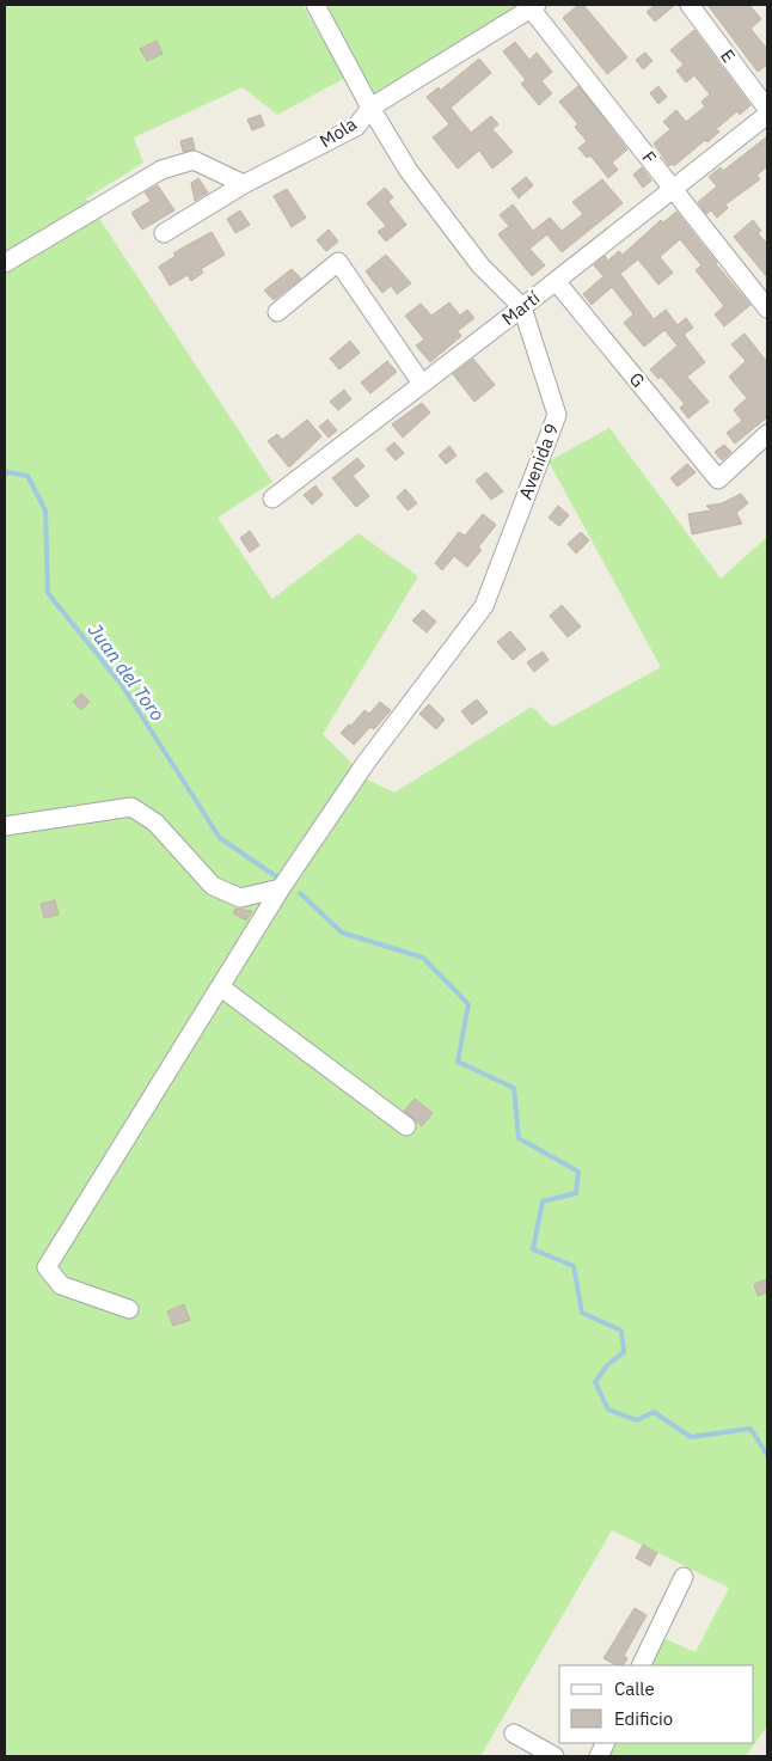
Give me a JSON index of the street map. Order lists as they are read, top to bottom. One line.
{"streets":{"street":["E","Mola","F","Martí","G","Avenida 9"]},"crossings":[["Mola","F"],["Mola","Avenida 9"],["F","Martí"],["Martí","G"],["Martí","Avenida 9"]],"water":["Juan del Toro"],"legend":["Calle","Edificio"]}
